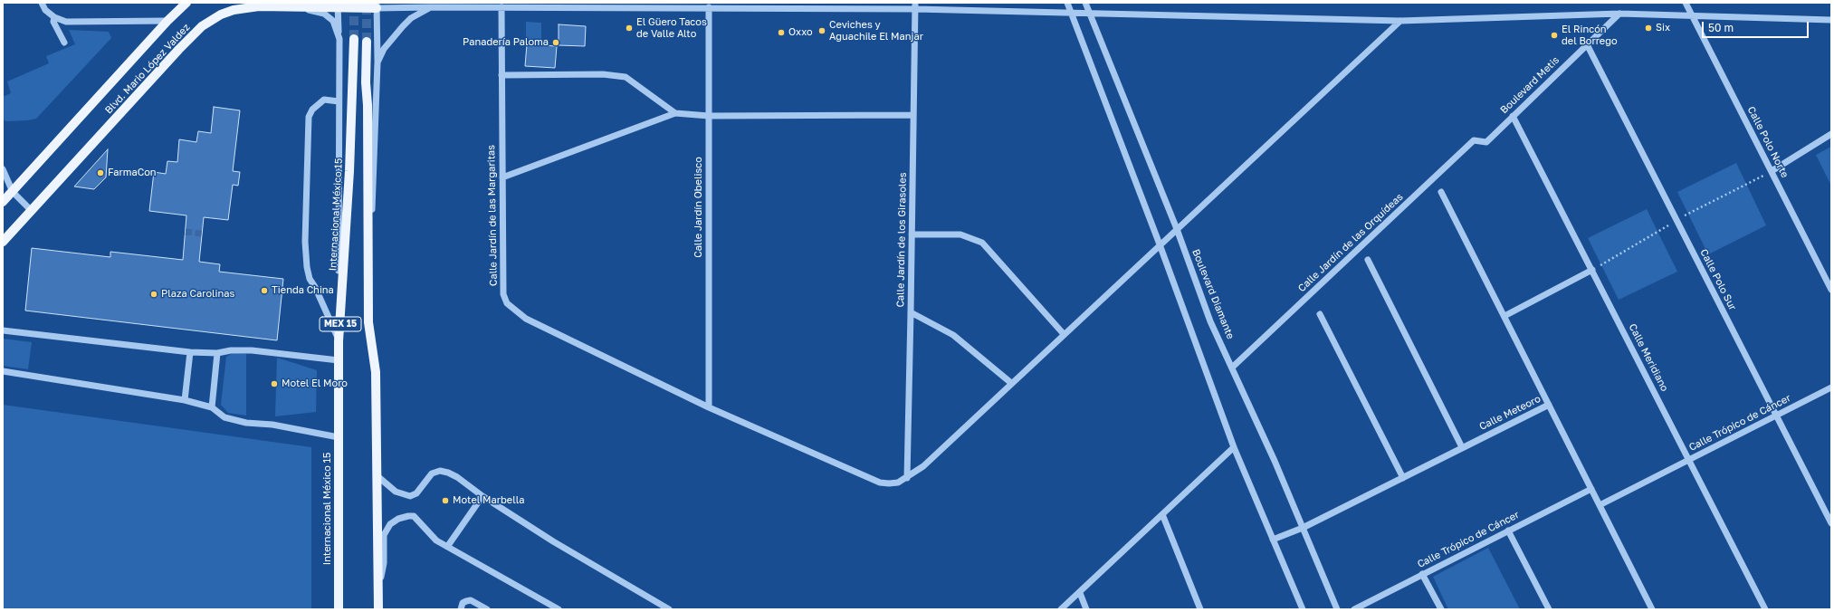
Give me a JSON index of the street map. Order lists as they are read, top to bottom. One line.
{"streets":{"main road":["Blvd. Mario López Valdez","Internacional México 15","MEX 15"],"street":["Boulevard Metis","Calle Polo Norte","Calle Jardín Obelisco","Calle Jardín de las Margaritas","Calle Jardín de los Girasoles","Calle Jardín de las Orquídeas","Calle Polo Sur","Boulevard Diamante","Calle Meridiano","Calle Meteoro","Calle Trópico de Cáncer"]},"crossings":[["Boulevard Metis","Calle Jardín de las Orquídeas"],["Boulevard Metis","Calle Polo Sur"],["Boulevard Metis","Calle Meridiano"],["Calle Jardín Obelisco","Calle Jardín de las Margaritas"],["Calle Jardín de las Margaritas","Calle Jardín de los Girasoles"],["Calle Jardín de las Orquídeas","Boulevard Diamante"],["Calle Polo Sur","Calle Trópico de Cáncer"],["Boulevard Diamante","Calle Meteoro"],["Calle Meridiano","Calle Trópico de Cáncer"],["Calle Meteoro","Calle Trópico de Cáncer"]],"places":["El Güero Tacos de Valle Alto","Six","Ceviches y Aguachile El Manjar","Oxxo","El Rincón del Borrego","Panadería Paloma","FarmaCon","Tienda China","Plaza Carolinas","Motel El Moro","Motel Marbella"],"scale_bar":"50 m"}
